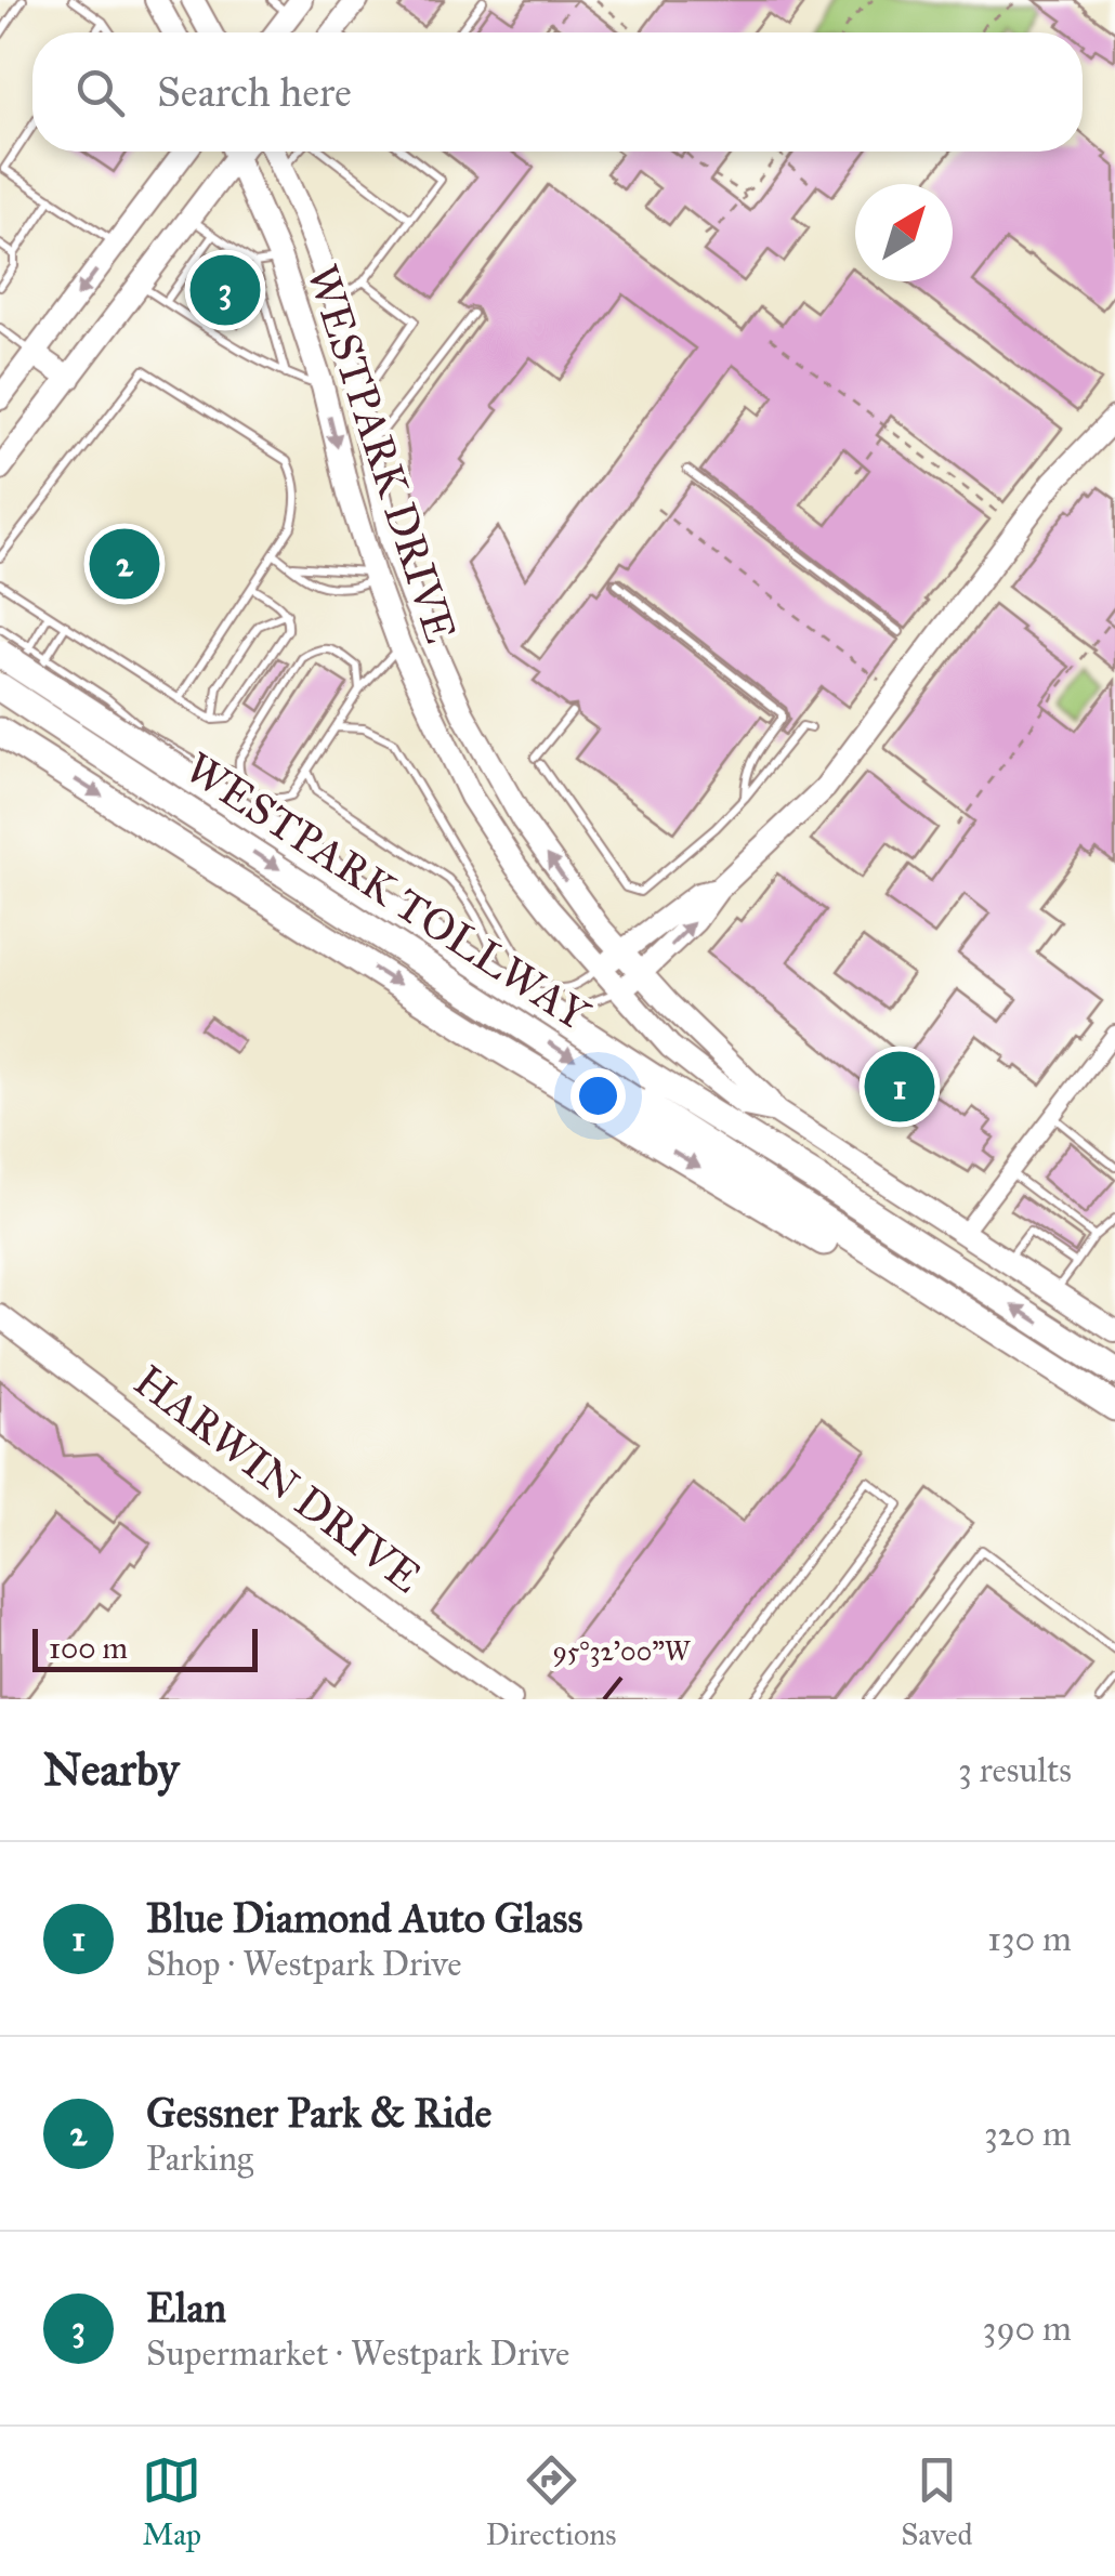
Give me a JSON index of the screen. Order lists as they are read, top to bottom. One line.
{"streets":{"highway":["WESTPARK TOLLWAY"],"main road":["WESTPARK DRIVE","HARWIN DRIVE"]},"scale_bar":"100 m","north":"top right","page":{"search":"Search here","pins":["3","2","1"],"scale":"100 m","heading":["Nearby","3 results"],"list":[{"mark":"1","name":"Blue Diamond Auto Glass","note":"Shop · Westpark Drive","value":"130 m"},{"mark":"2","name":"Gessner Park & Ride","note":"Parking","value":"320 m"},{"mark":"3","name":"Elan","note":"Supermarket · Westpark Drive","value":"390 m"}],"nav":["Map","Directions","Saved"]},"coordinates":["95°32'00\"W"]}
